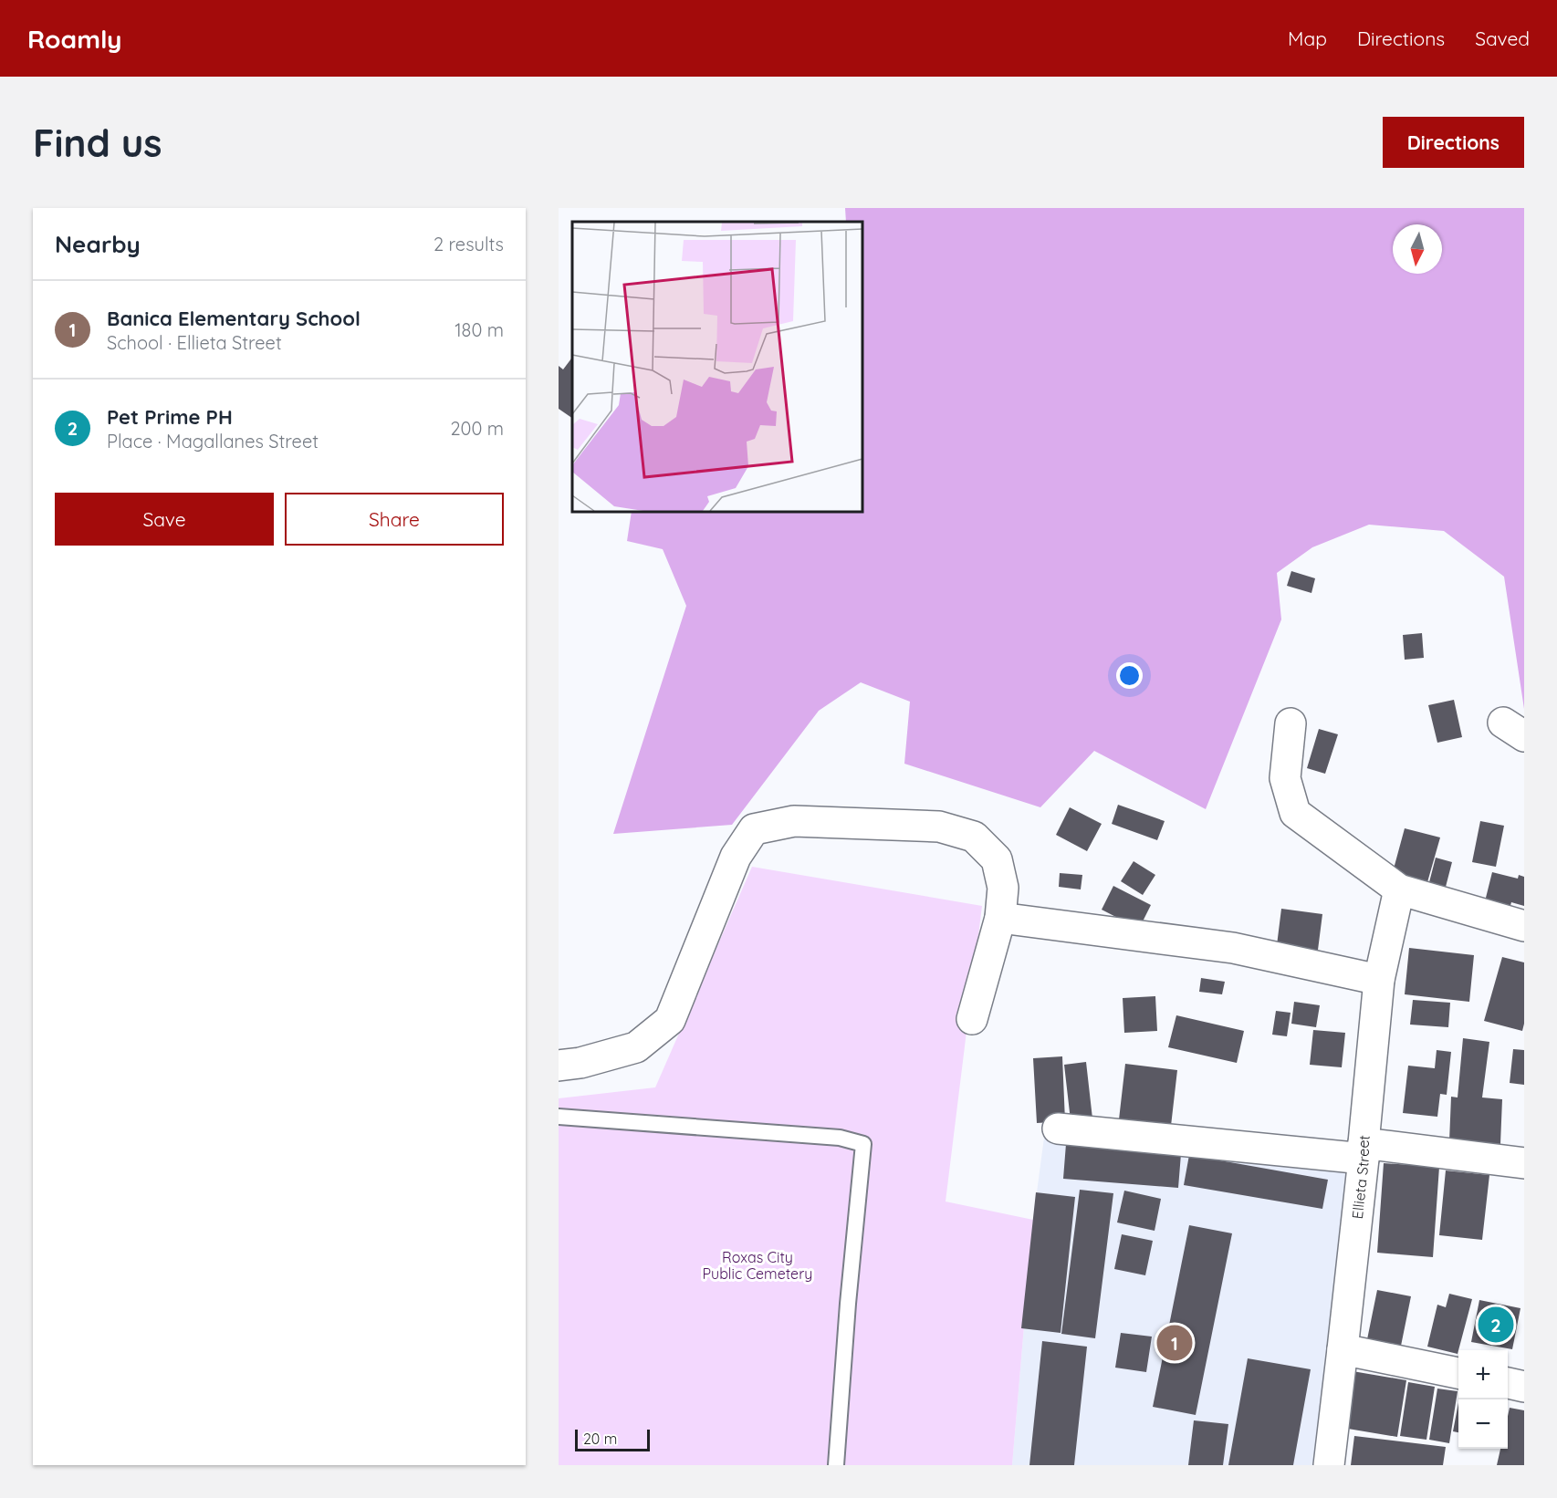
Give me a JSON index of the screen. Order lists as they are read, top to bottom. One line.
{"streets":{"street":["Ellieta Street"]},"parks":["Roxas City Public Cemetery"],"scale_bar":"20 m","north":"bottom","page":{"header":"Roamly","nav":["Map","Directions","Saved"],"buttons":["Directions",["Save","Share"]],"title":"Find us","heading":["Nearby","2 results"],"list":[{"mark":"1","name":"Banica Elementary School","note":"School · Ellieta Street","value":"180 m"},{"mark":"2","name":"Pet Prime PH","note":"Place · Magallanes Street","value":"200 m"}],"pins":["2","1"],"map_buttons":["+","−"],"scale":"20 m"}}
